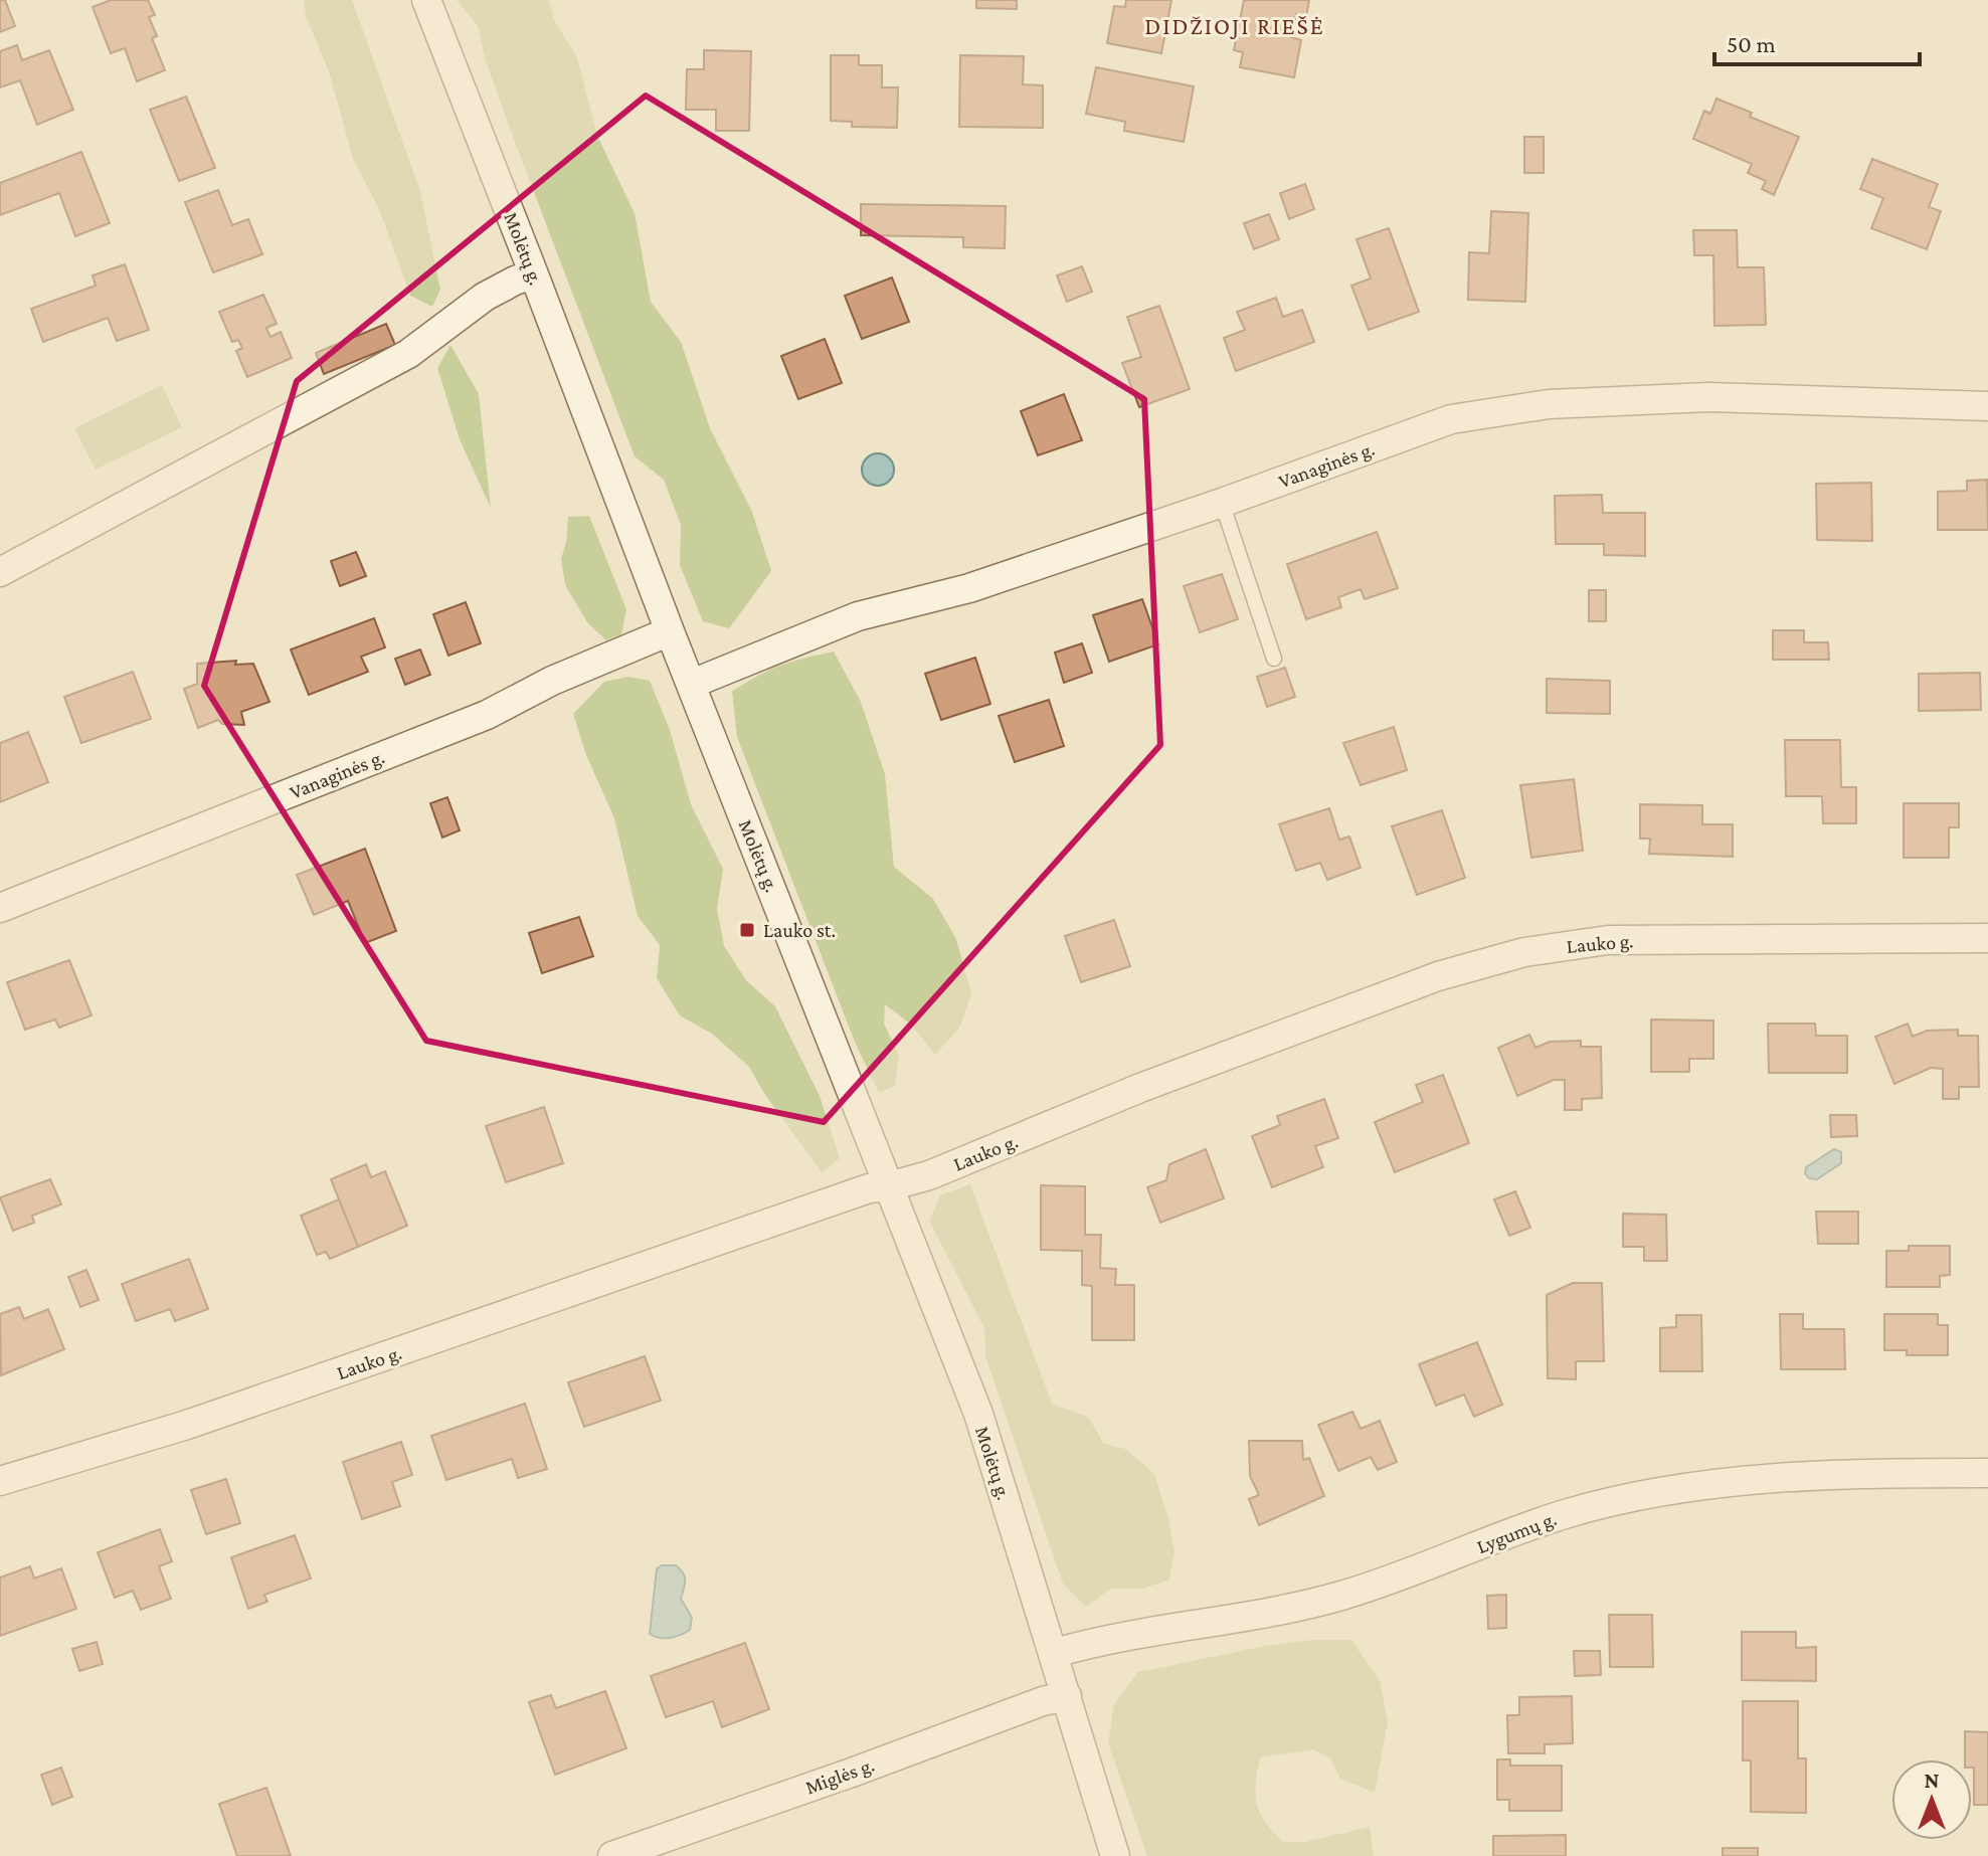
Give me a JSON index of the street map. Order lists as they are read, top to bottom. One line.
{"streets":{"street":["Molėtų g.","Vanaginės g.","Lauko g.","Lygumų g.","Miglės g."]},"crossings":[["Molėtų g.","Vanaginės g."],["Molėtų g.","Lauko g."],["Molėtų g.","Lygumų g."],["Molėtų g.","Miglės g."]],"districts":["DIDŽIOJI RIEŠĖ"],"places":{"transit":["Lauko st."]},"scale_bar":"50 m","north":"top"}
